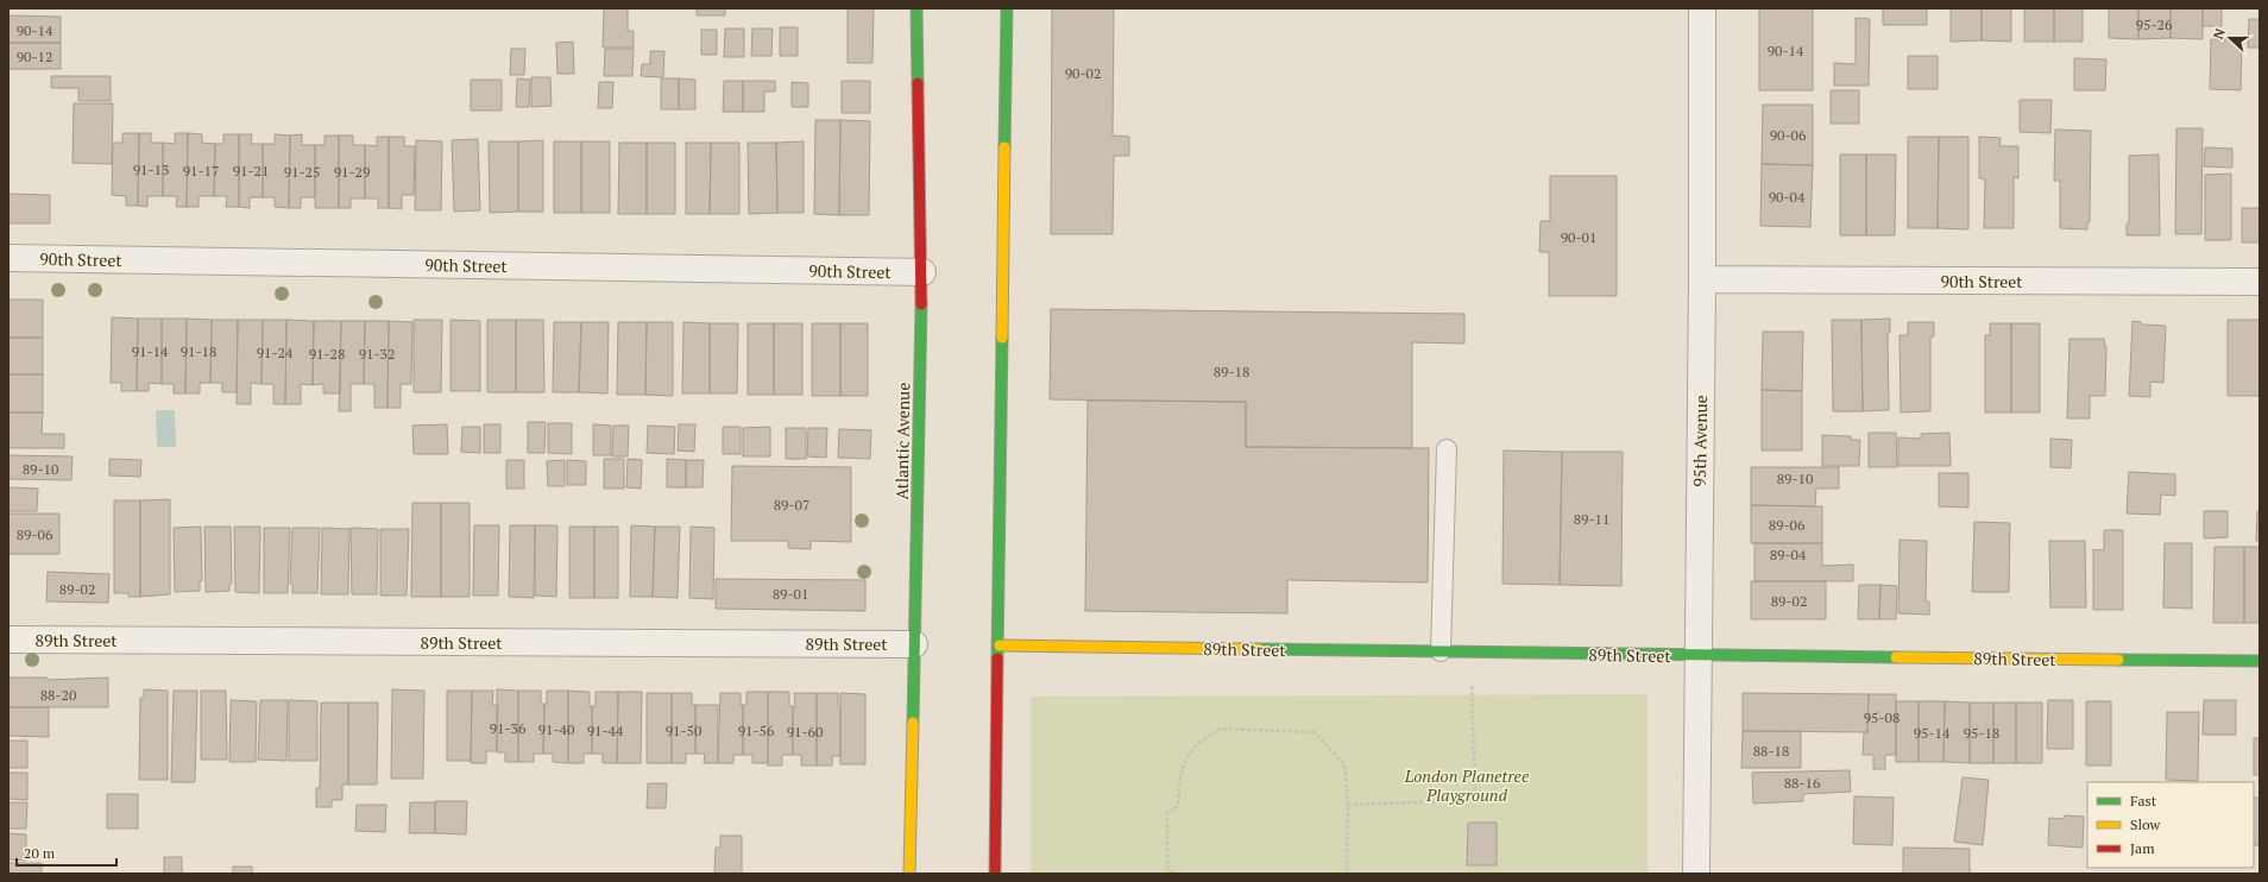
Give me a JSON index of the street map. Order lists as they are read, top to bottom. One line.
{"streets":{"main road":["Atlantic Avenue","89th Street"],"street":["90th Street","95th Avenue"]},"crossings":[["90th Street","Atlantic Avenue"],["90th Street","95th Avenue"],["Atlantic Avenue","89th Street"],["95th Avenue","89th Street"]],"parks":["London Planetree Playground"],"house_numbers":["95-26","90-14","90-14","90-12","90-02","90-06","91-13","91-17","91-21","91-25","91-29","90-04","90-01","91-14","91-18","91-24","91-28","91-32","89-18","89-10","89-10","89-07","89-11","89-06","89-06","89-04","89-02","89-01","89-02","88-20","95-08","91-36","91-40","91-44","91-50","91-56","91-60","95-14","95-18","88-18","88-16"],"legend":["Fast","Slow","Jam"],"scale_bar":"20 m","north":"left"}
